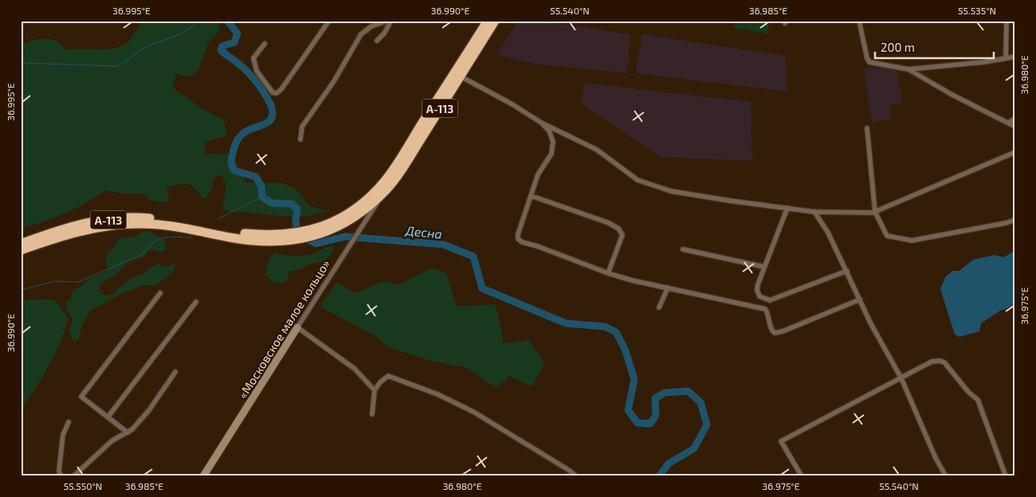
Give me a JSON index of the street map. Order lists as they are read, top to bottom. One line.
{"streets":{"highway":["А-113"],"street":["«Московское малое кольцо»"]},"crossings":[["А-113","«Московское малое кольцо»"]],"water":["Десна"],"scale_bar":"200 m","coordinates":["36.995°E","36.990°E","55.540°N","36.985°E","55.535°N","36.980°E","36.975°E","55.550°N"]}
